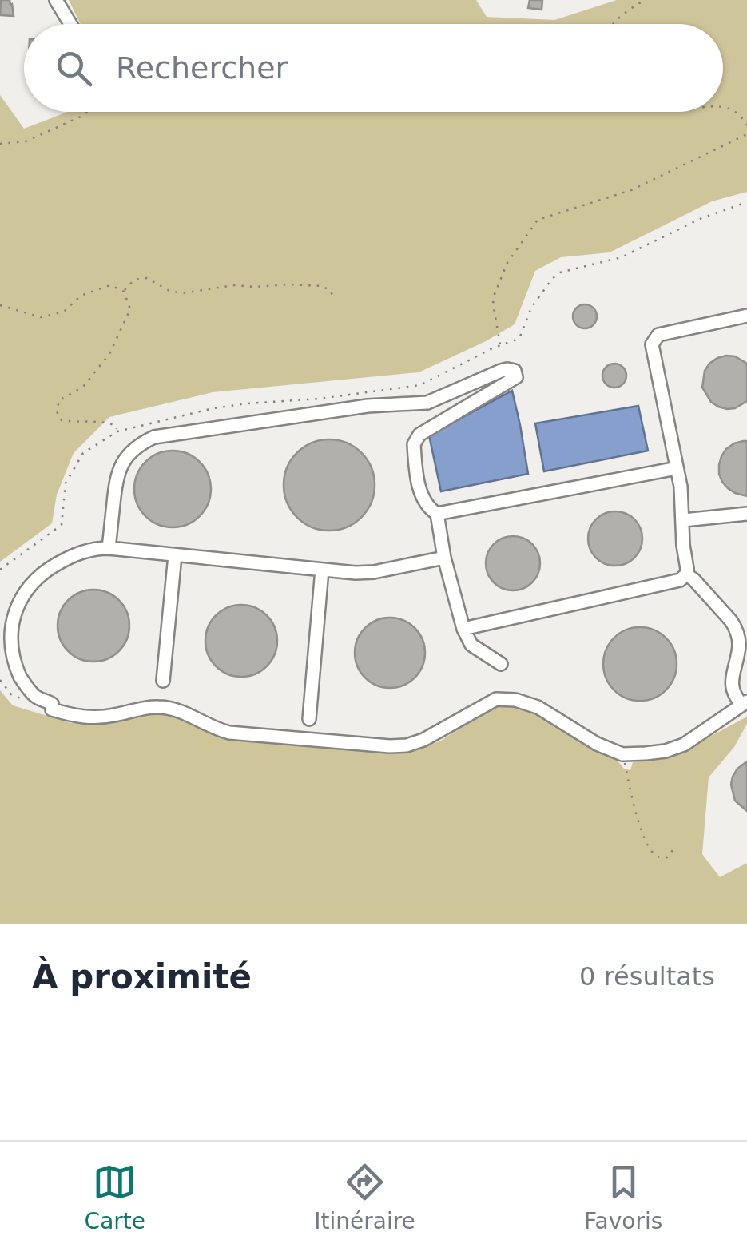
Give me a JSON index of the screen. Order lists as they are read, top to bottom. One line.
{"page":{"search":"Rechercher","heading":["À proximité","0 résultats"],"nav":["Carte","Itinéraire","Favoris"]}}
